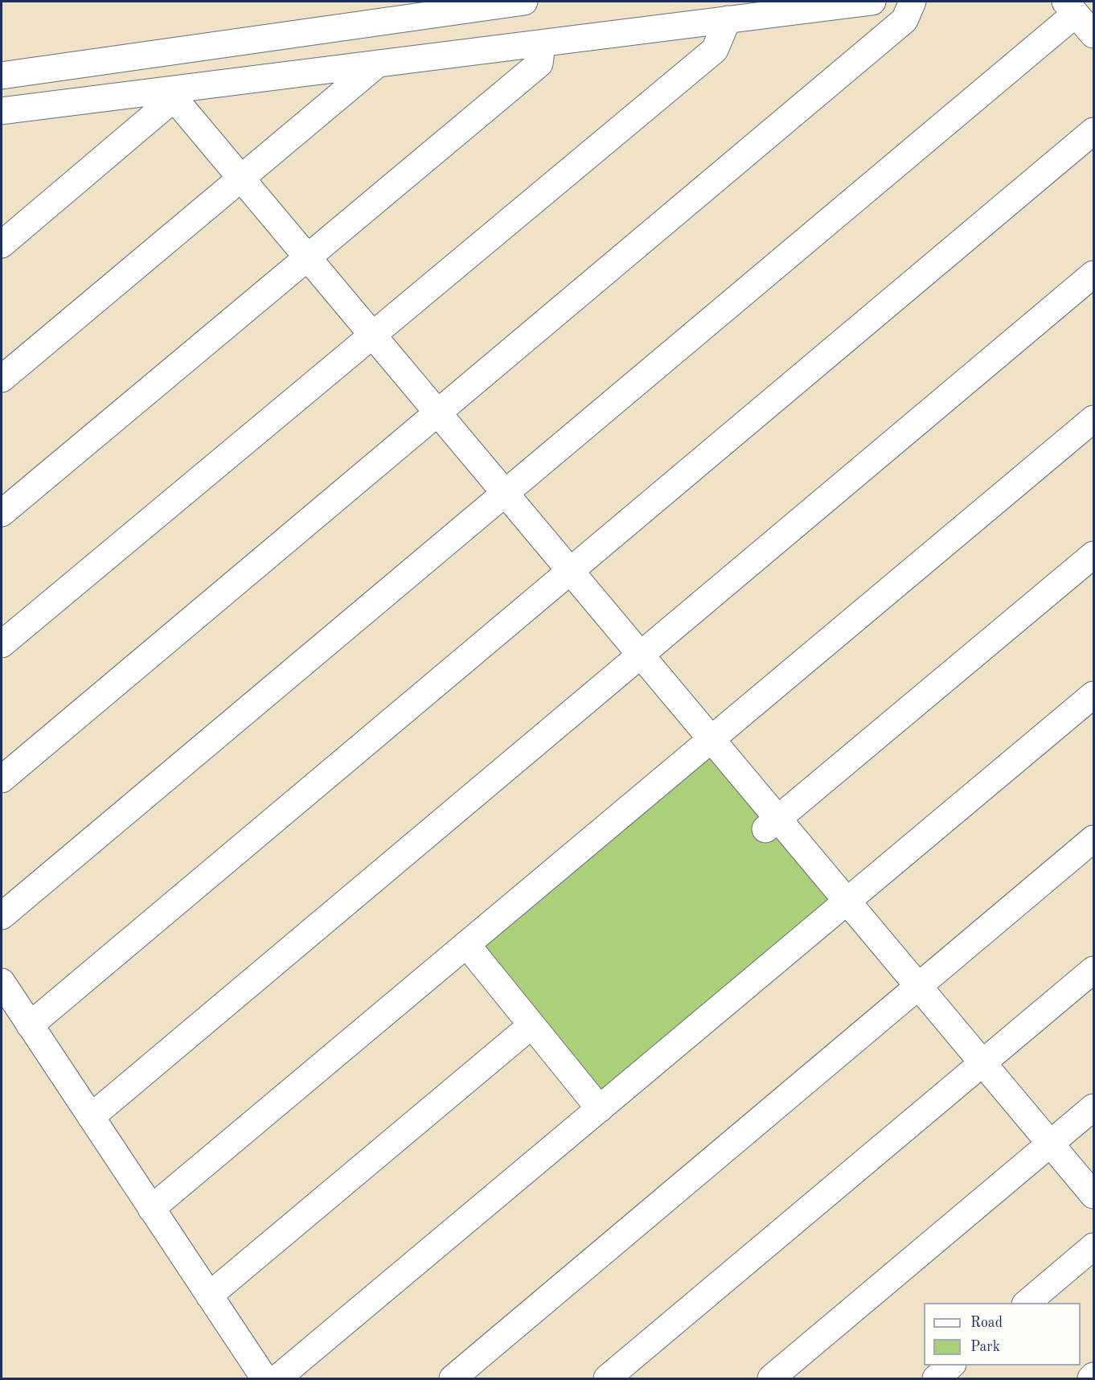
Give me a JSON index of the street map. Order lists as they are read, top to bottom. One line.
{"legend":["Road","Park"]}
